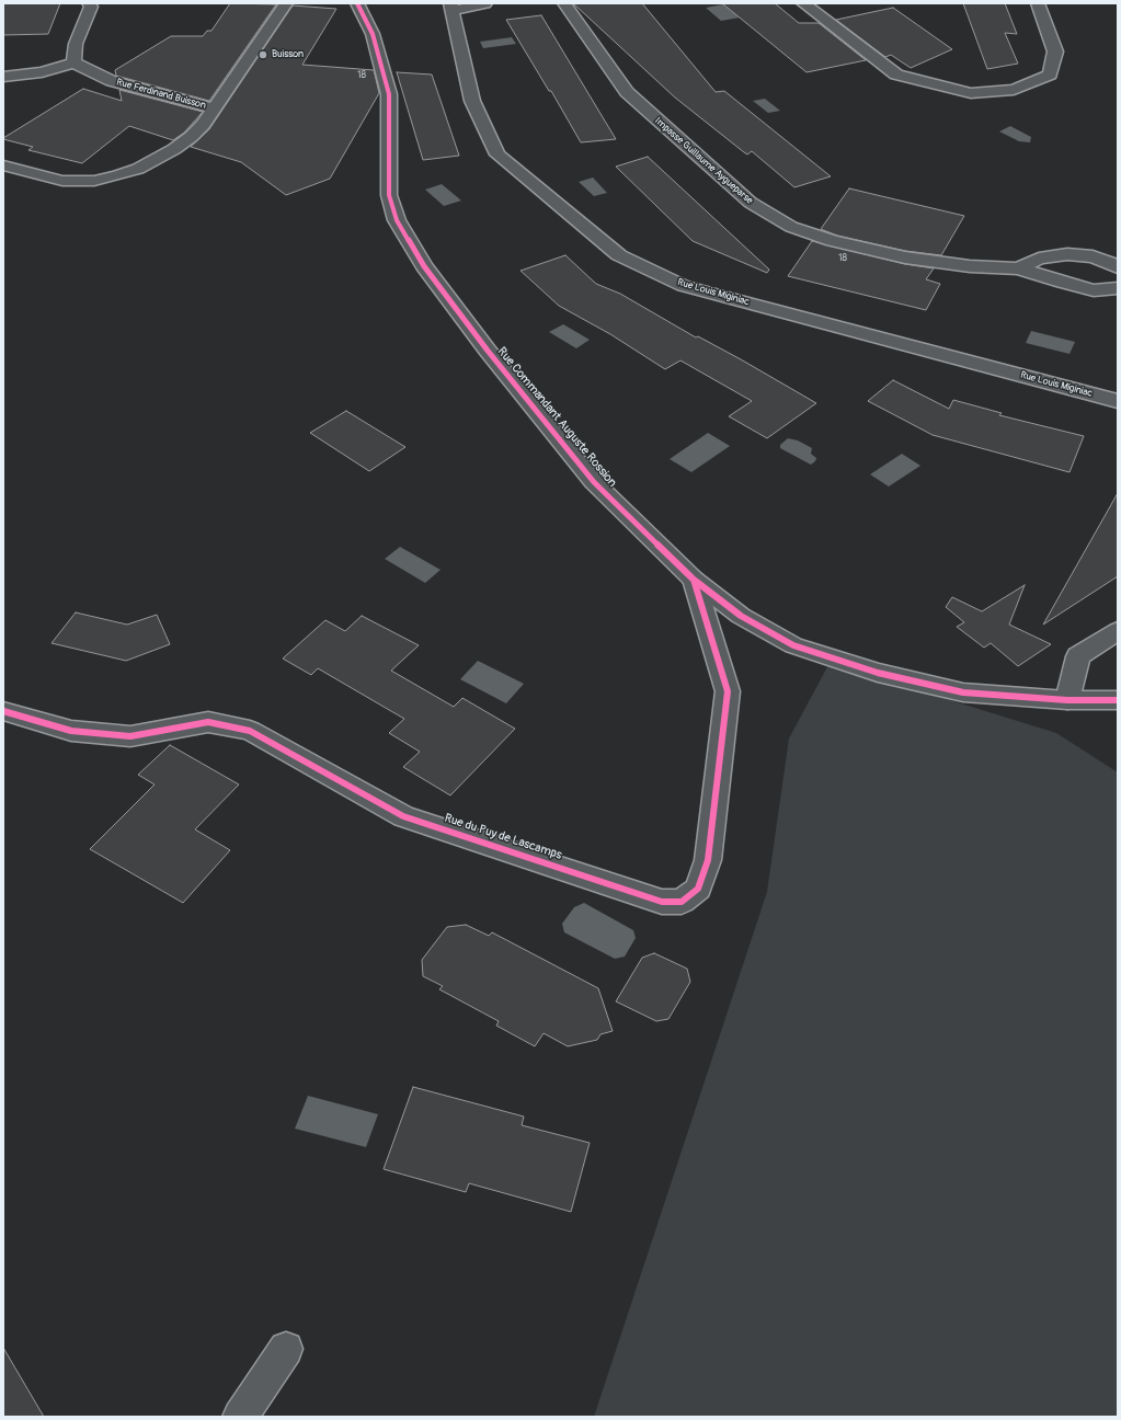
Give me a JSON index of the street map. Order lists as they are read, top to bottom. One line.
{"streets":{"street":["Rue Ferdinand Buisson","Impasse Guillaume Aygueparse","Rue Louis Miginiac","Rue Commandant Auguste Rossion","Rue du Puy de Lascamps"]},"crossings":[["Rue Commandant Auguste Rossion","Rue du Puy de Lascamps"]],"places":["Buisson"],"house_numbers":["18","18"]}
